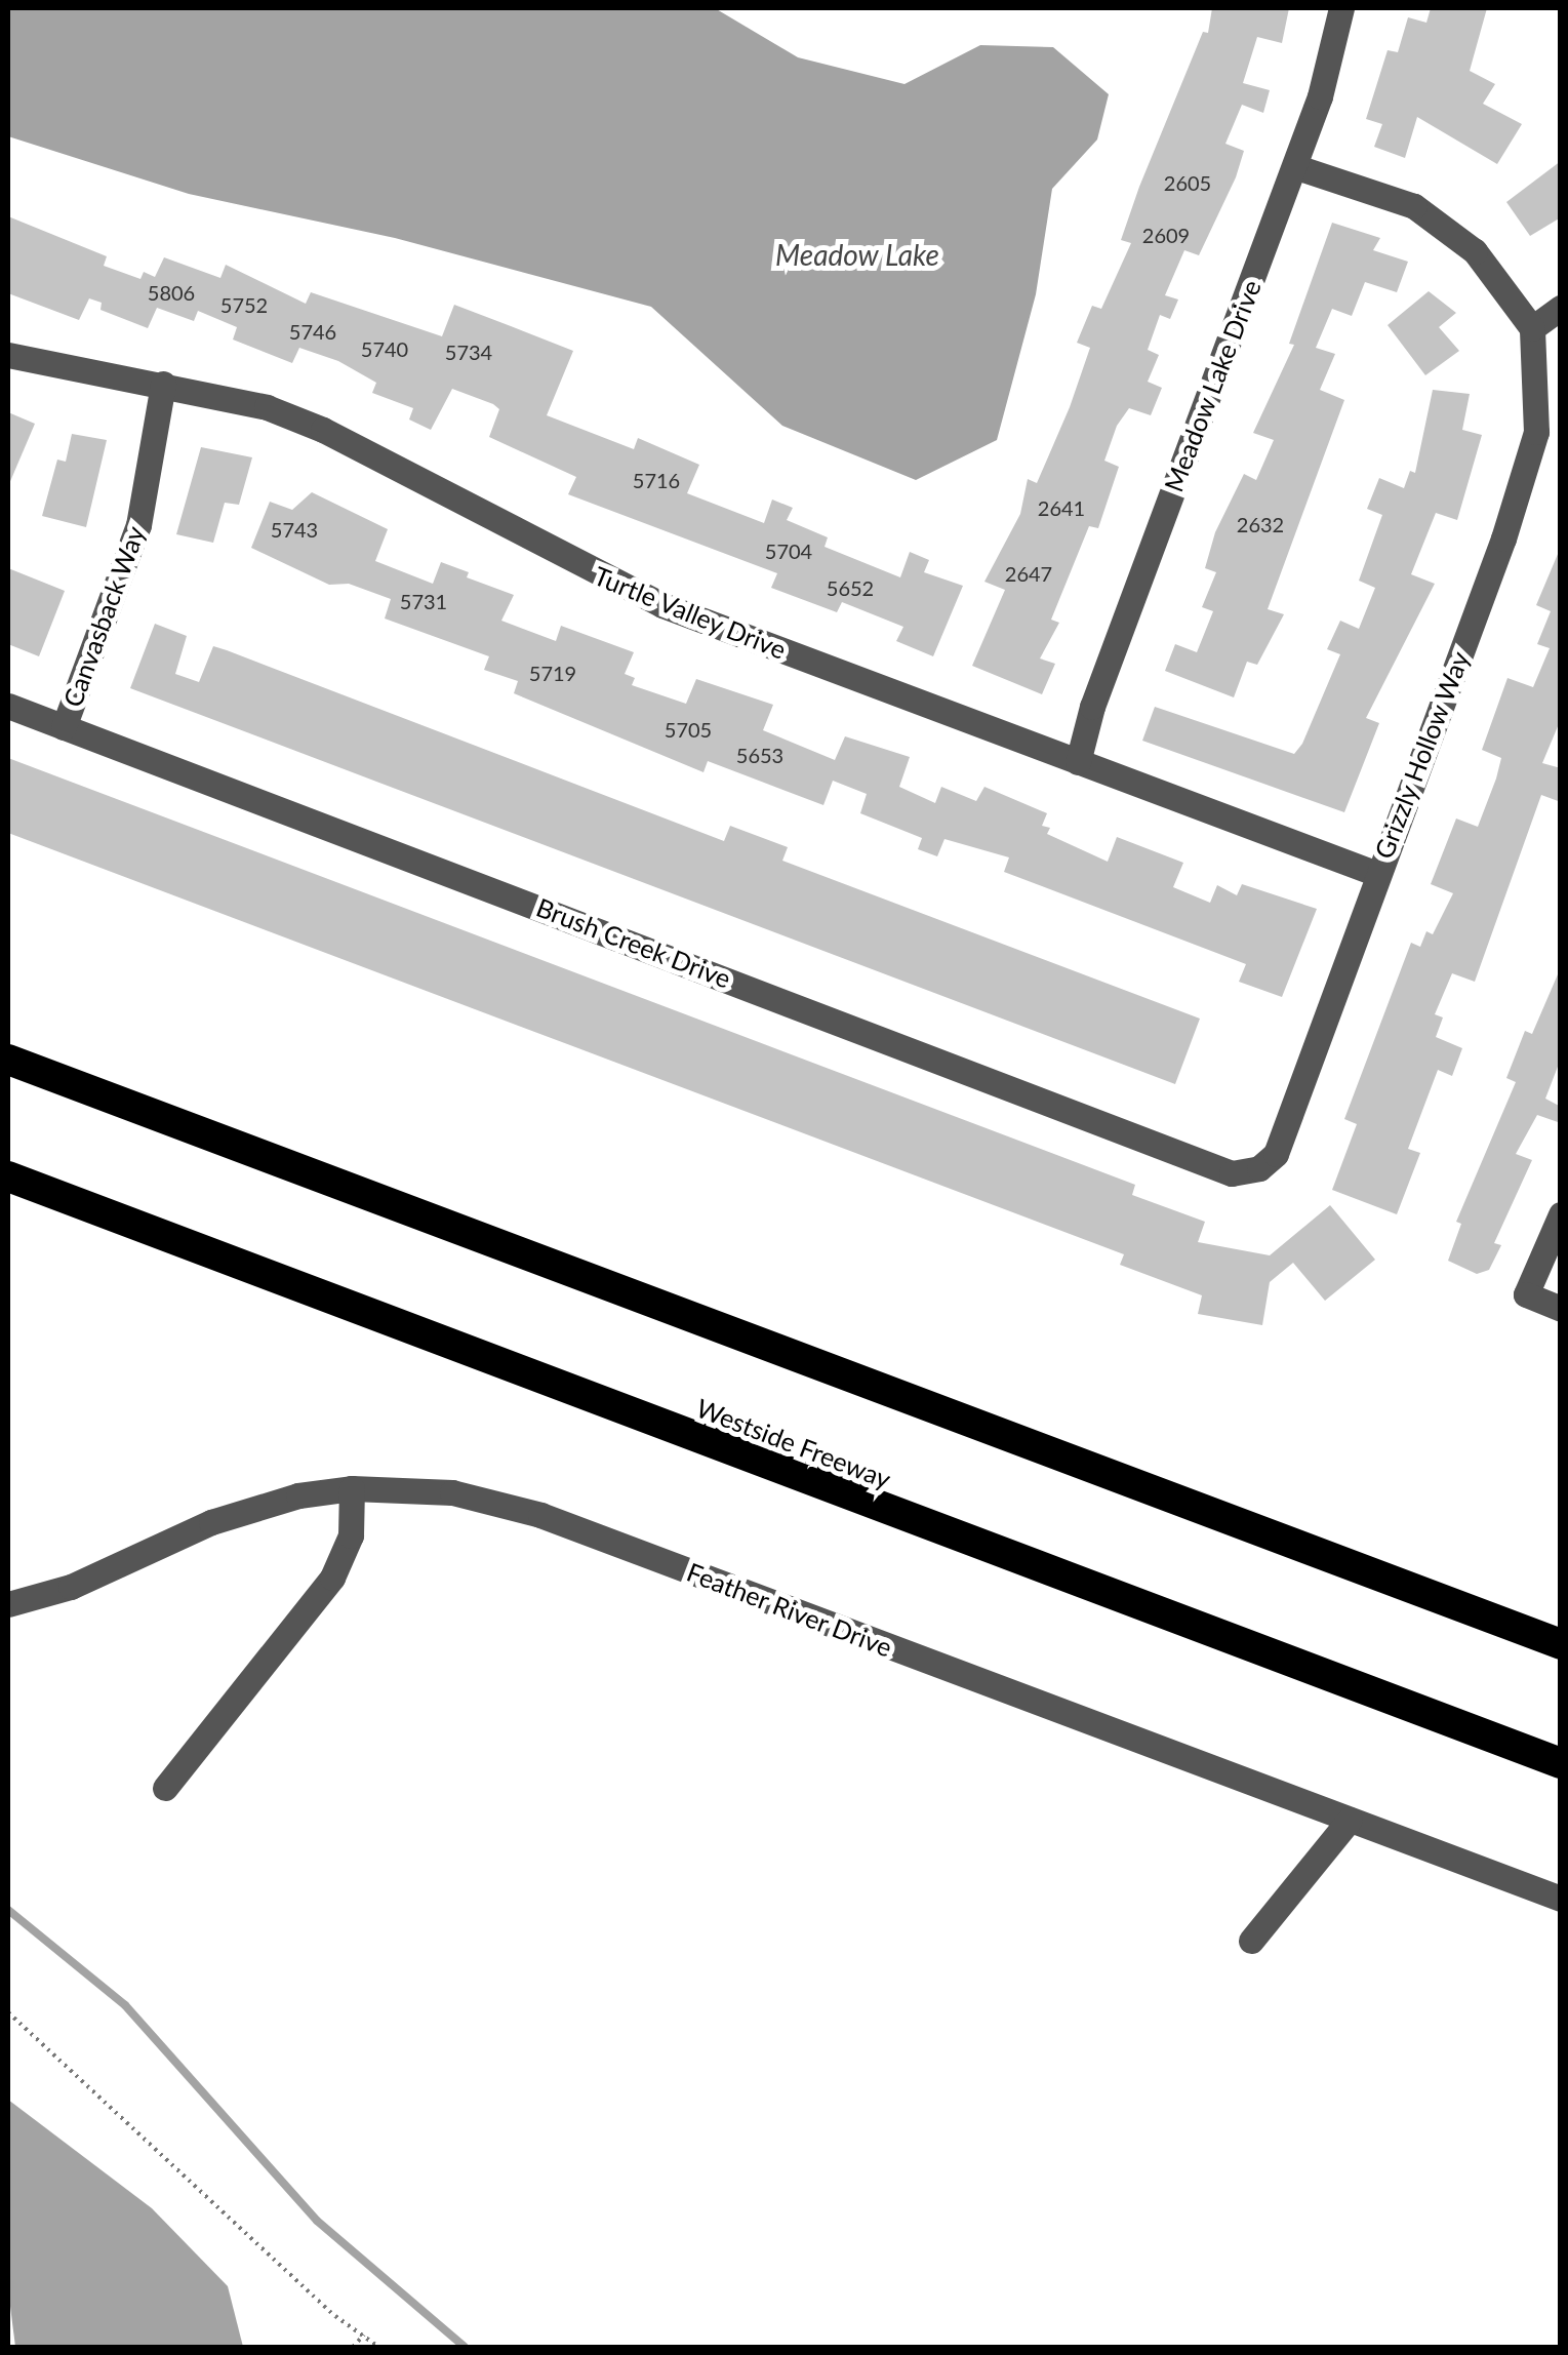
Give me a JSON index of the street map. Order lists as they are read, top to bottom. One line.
{"streets":{"highway":["Westside Freeway"],"street":["Meadow Lake Drive","Turtle Valley Drive","Canvasback Way","Grizzly Hollow Way","Brush Creek Drive","Feather River Drive"]},"crossings":[["Meadow Lake Drive","Turtle Valley Drive"],["Turtle Valley Drive","Canvasback Way"],["Turtle Valley Drive","Grizzly Hollow Way"],["Canvasback Way","Brush Creek Drive"],["Grizzly Hollow Way","Brush Creek Drive"]],"water":["Meadow Lake"],"house_numbers":["2605","2609","5806","5752","5746","5740","5734","5716","2641","2632","5743","5704","2647","5652","5731","5719","5705","5653"]}
